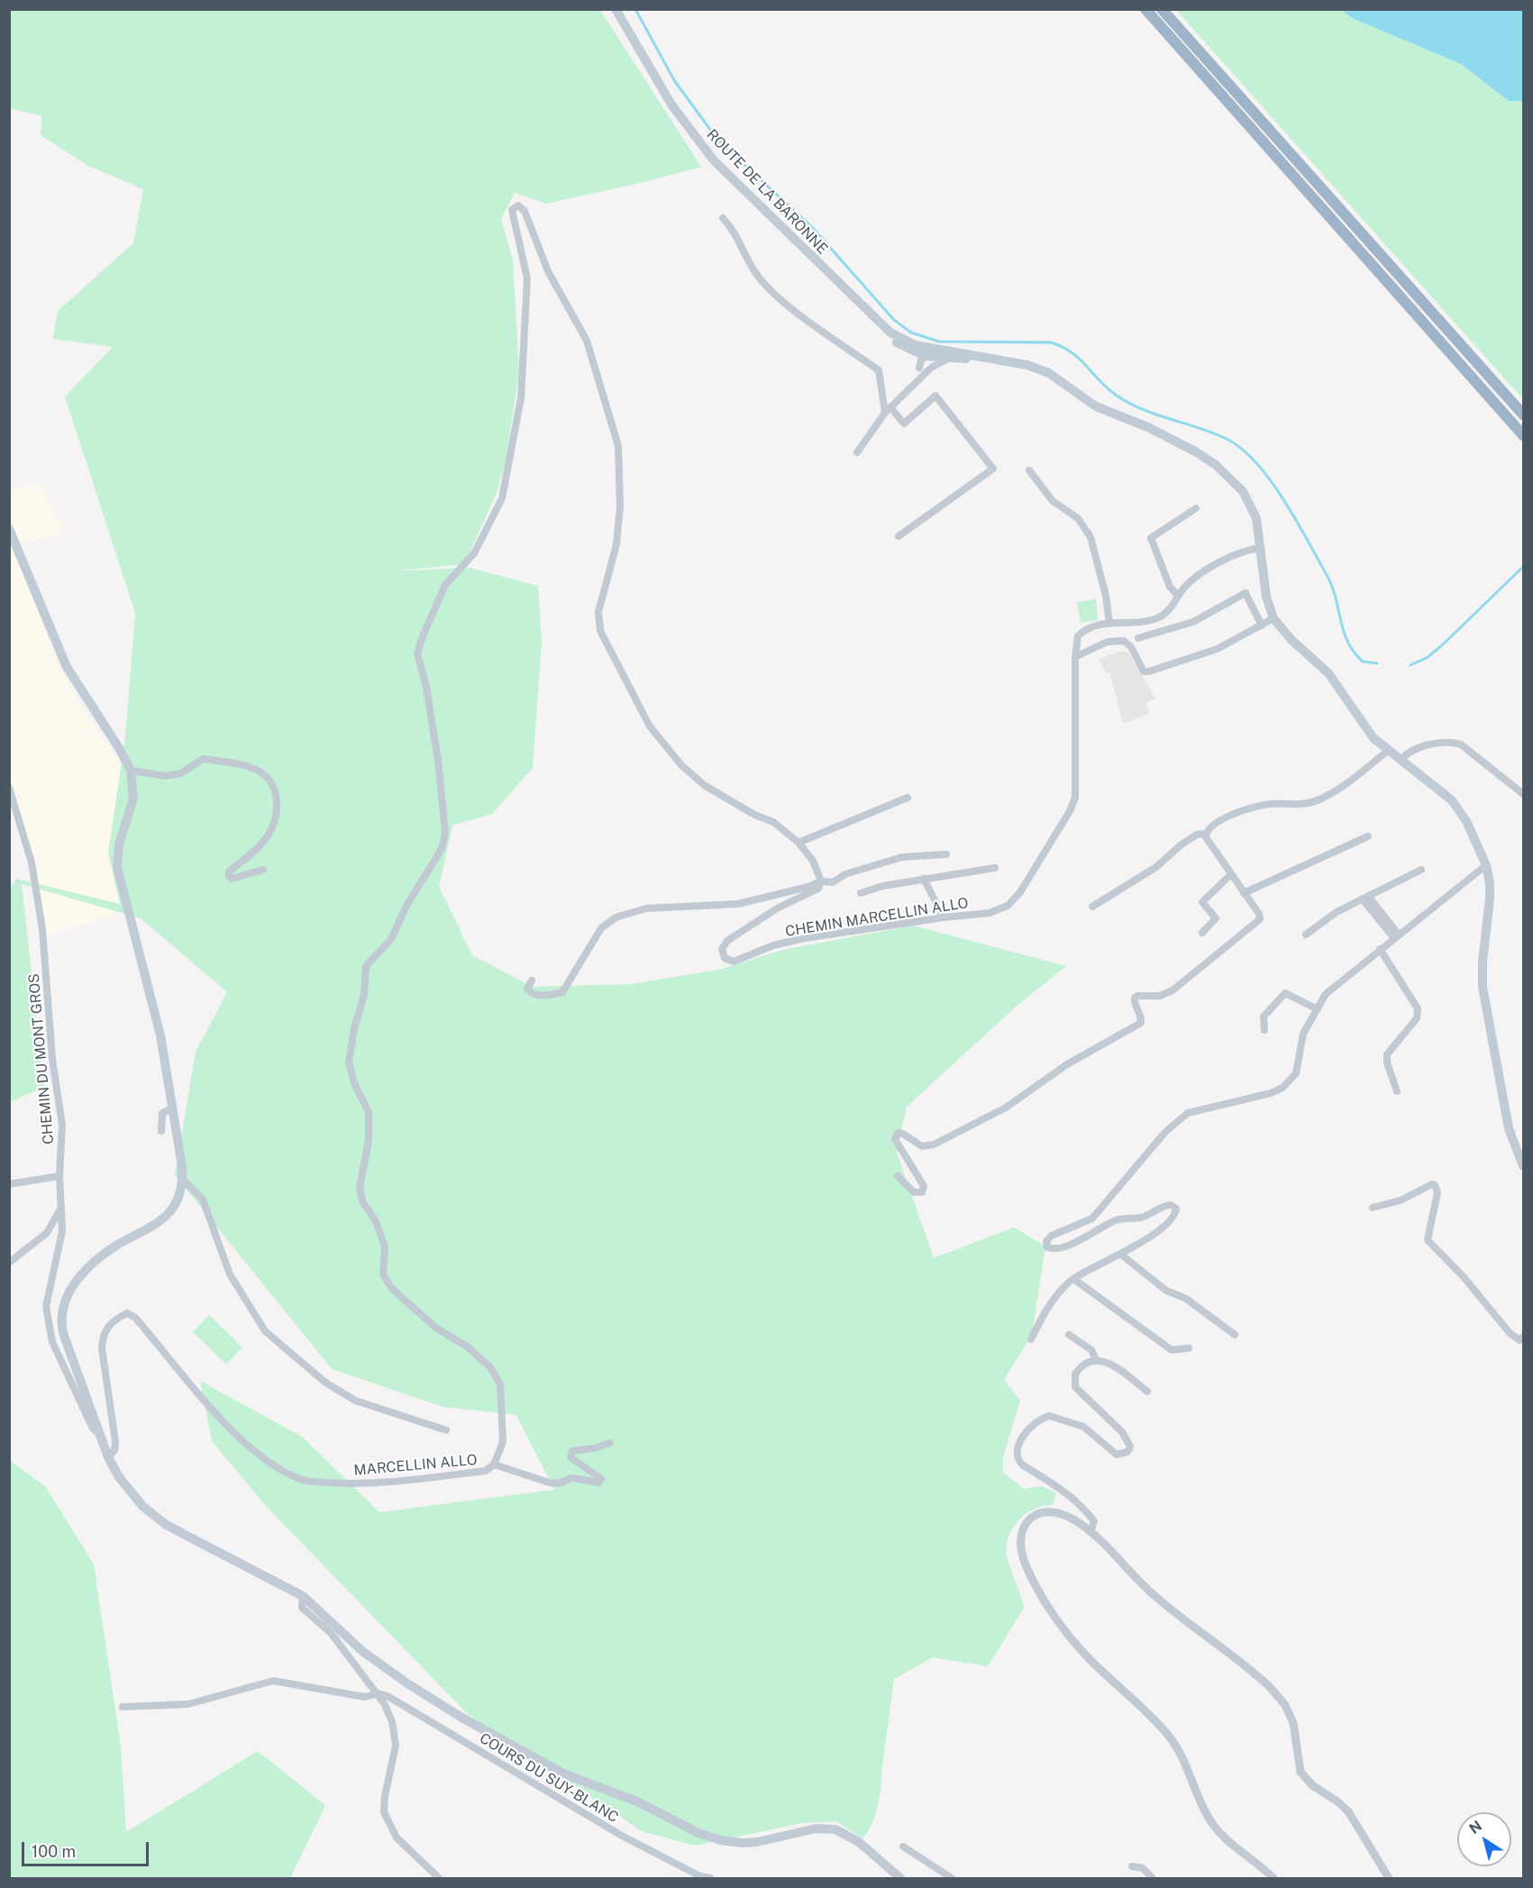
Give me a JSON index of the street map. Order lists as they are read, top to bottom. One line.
{"streets":{"main road":["ROUTE DE LA BARONNE"],"street":["CHEMIN MARCELLIN ALLO","CHEMIN DU MONT GROS","MARCELLIN ALLO","COURS DU SUY-BLANC"]},"crossings":[["ROUTE DE LA BARONNE","CHEMIN MARCELLIN ALLO"]],"scale_bar":"100 m","north":"top left"}
